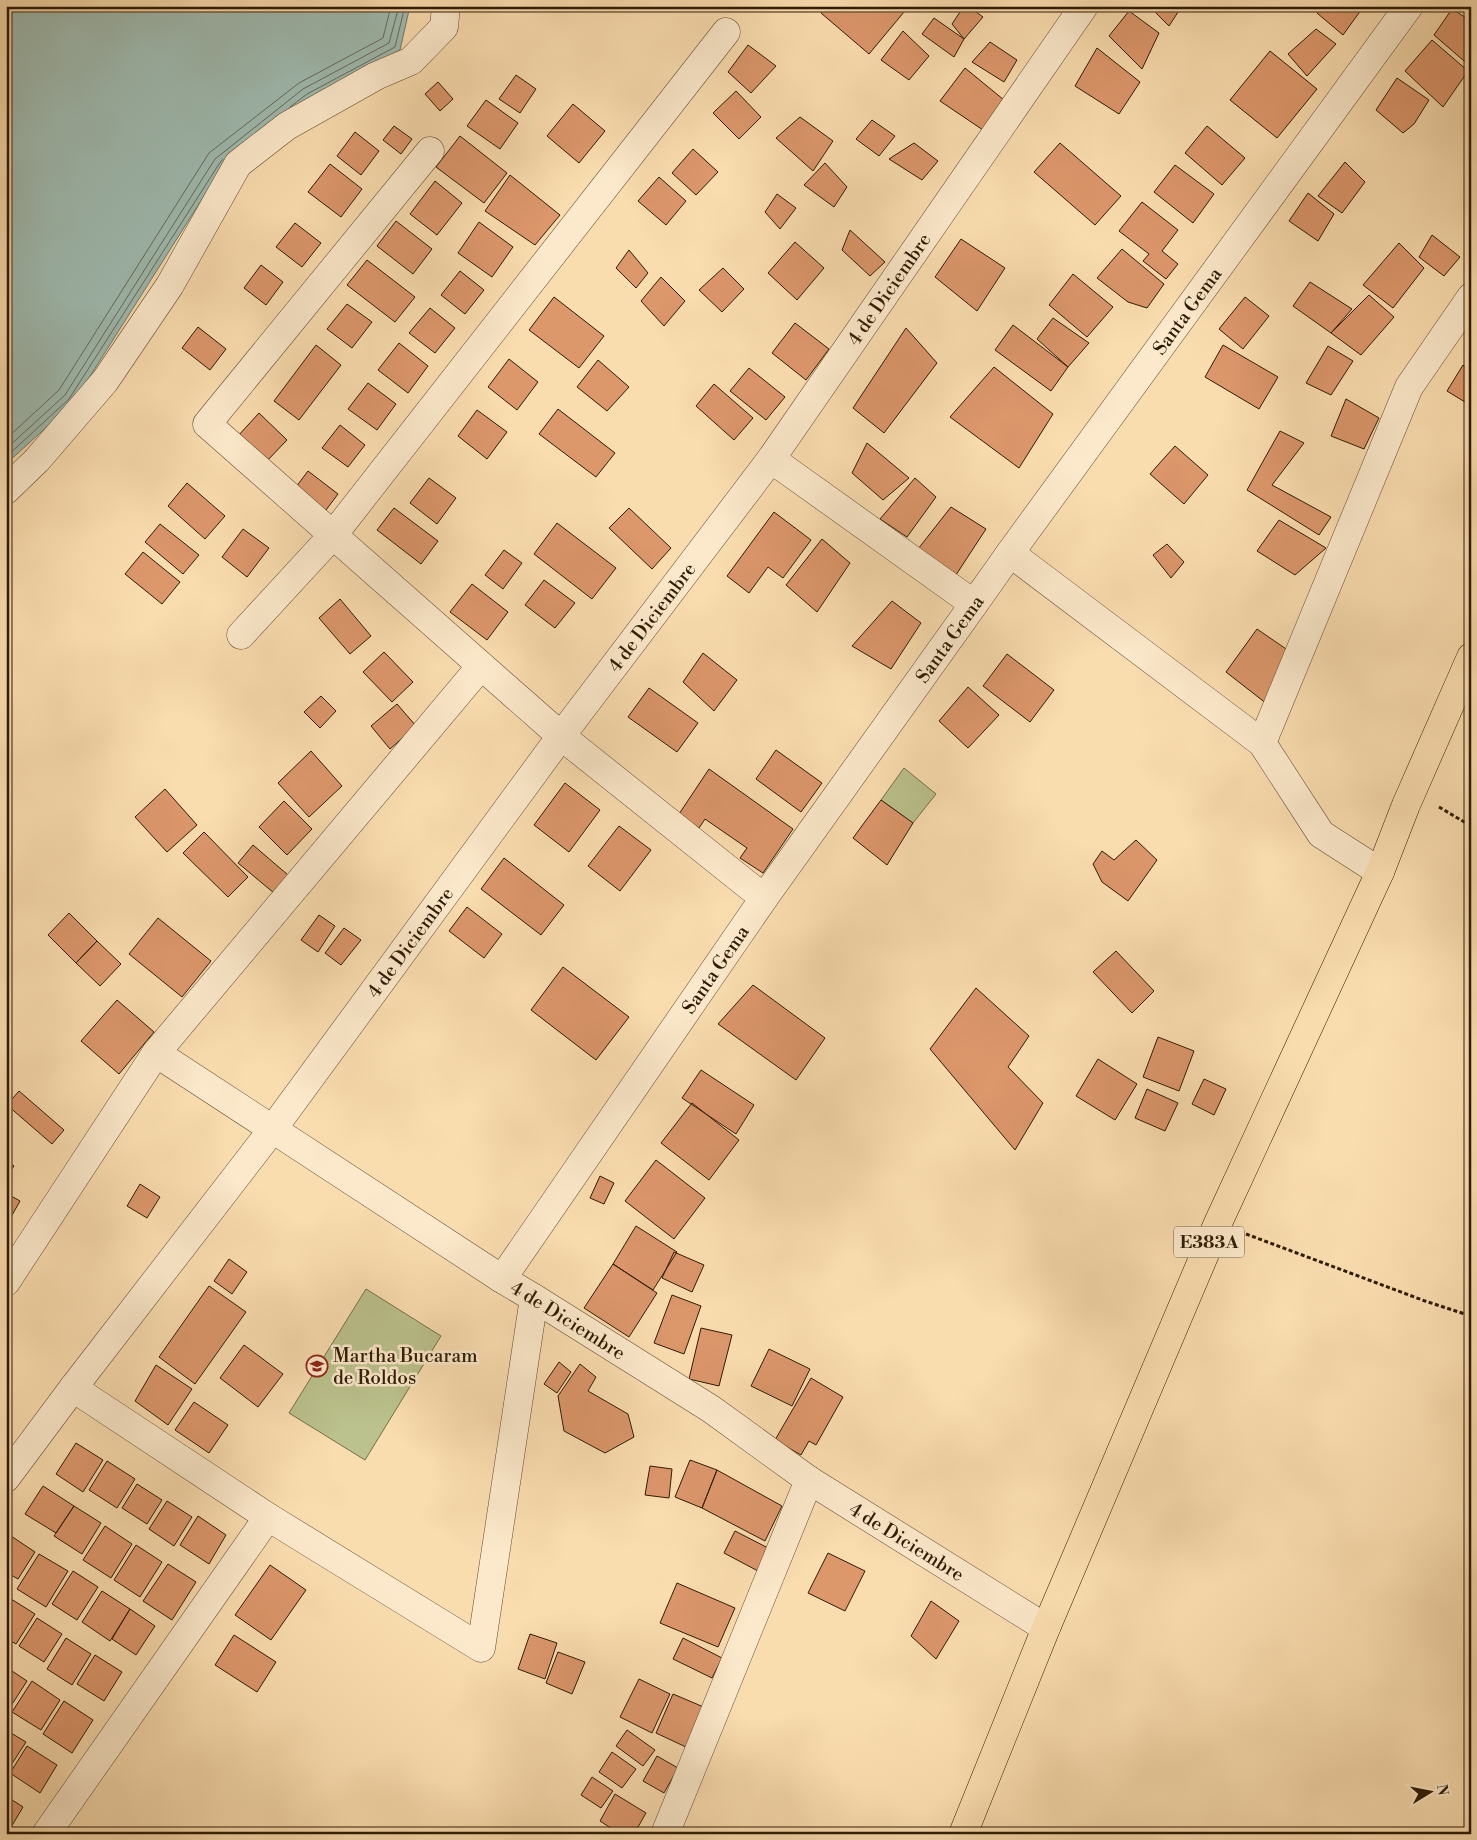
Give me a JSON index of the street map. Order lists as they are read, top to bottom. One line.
{"streets":{"main road":["E383A"],"street":["4 de Diciembre","Santa Gema"]},"crossings":[["4 de Diciembre","Santa Gema"],["4 de Diciembre","E383A"]],"places":{"school or university":["Martha Bucaram de Roldos"]},"north":"right"}
